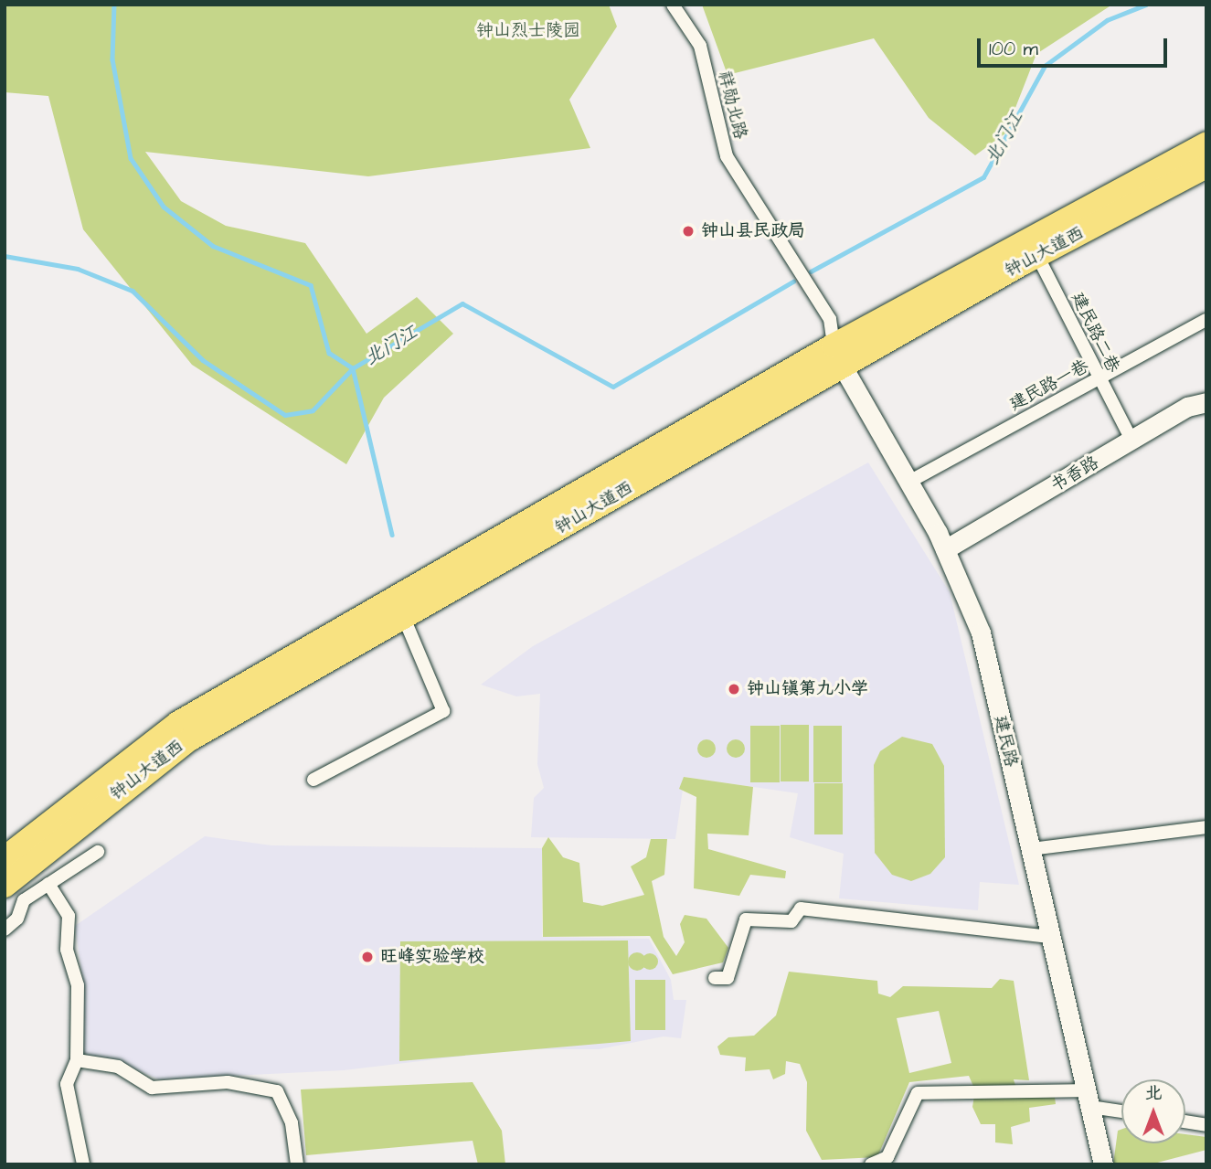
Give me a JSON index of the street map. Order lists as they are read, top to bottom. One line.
{"streets":{"highway":["钟山大道西"],"street":["祥勋北路","建民路二巷","建民路一巷","书香路","建民路"]},"crossings":[["祥勋北路","钟山大道西"],["祥勋北路","建民路"],["钟山大道西","建民路二巷"],["钟山大道西","建民路"],["建民路二巷","建民路一巷"],["建民路二巷","书香路"],["建民路一巷","建民路"],["书香路","建民路"]],"water":["北门江"],"parks":["钟山烈士陵园"],"places":["钟山县民政局","钟山镇第九小学","旺峰实验学校"],"scale_bar":"100 m","north":"top"}
